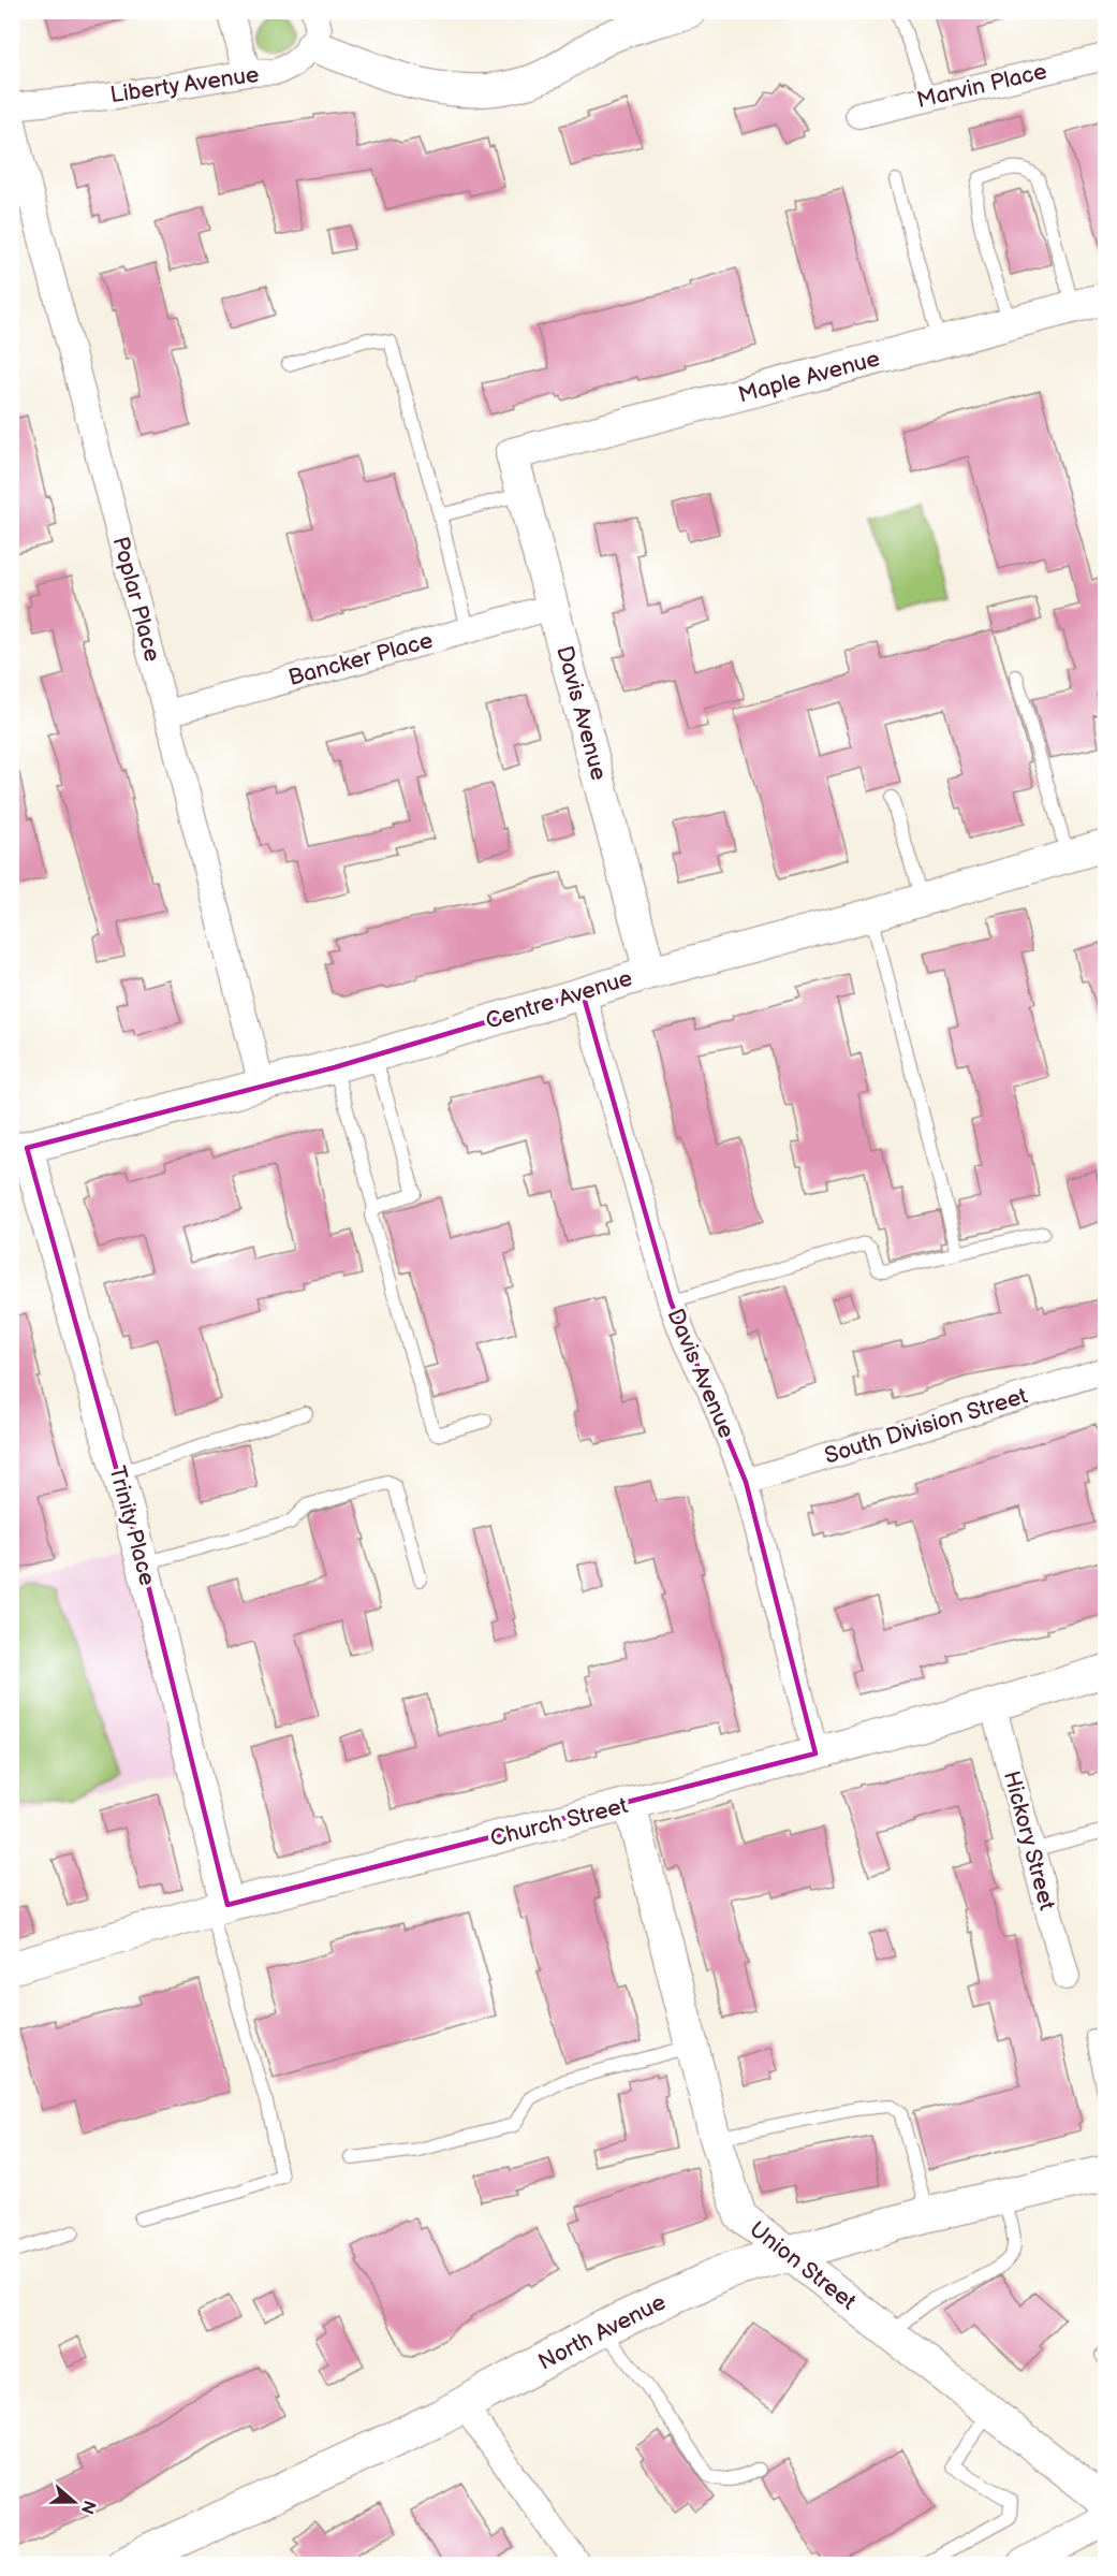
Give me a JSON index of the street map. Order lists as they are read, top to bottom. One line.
{"streets":{"main road":["North Avenue"],"street":["Liberty Avenue","Marvin Place","Maple Avenue","Poplar Place","Bancker Place","Davis Avenue","Centre Avenue","South Division Street","Trinity Place","Church Street","Hickory Street","Union Street"]},"crossings":[["Maple Avenue","Davis Avenue"],["Poplar Place","Bancker Place"],["Poplar Place","Centre Avenue"],["Bancker Place","Davis Avenue"],["Davis Avenue","Centre Avenue"],["Davis Avenue","South Division Street"],["Davis Avenue","Church Street"],["Centre Avenue","Trinity Place"],["Trinity Place","Church Street"],["Church Street","Hickory Street"],["Church Street","Union Street"],["Union Street","North Avenue"]],"north":"right"}
